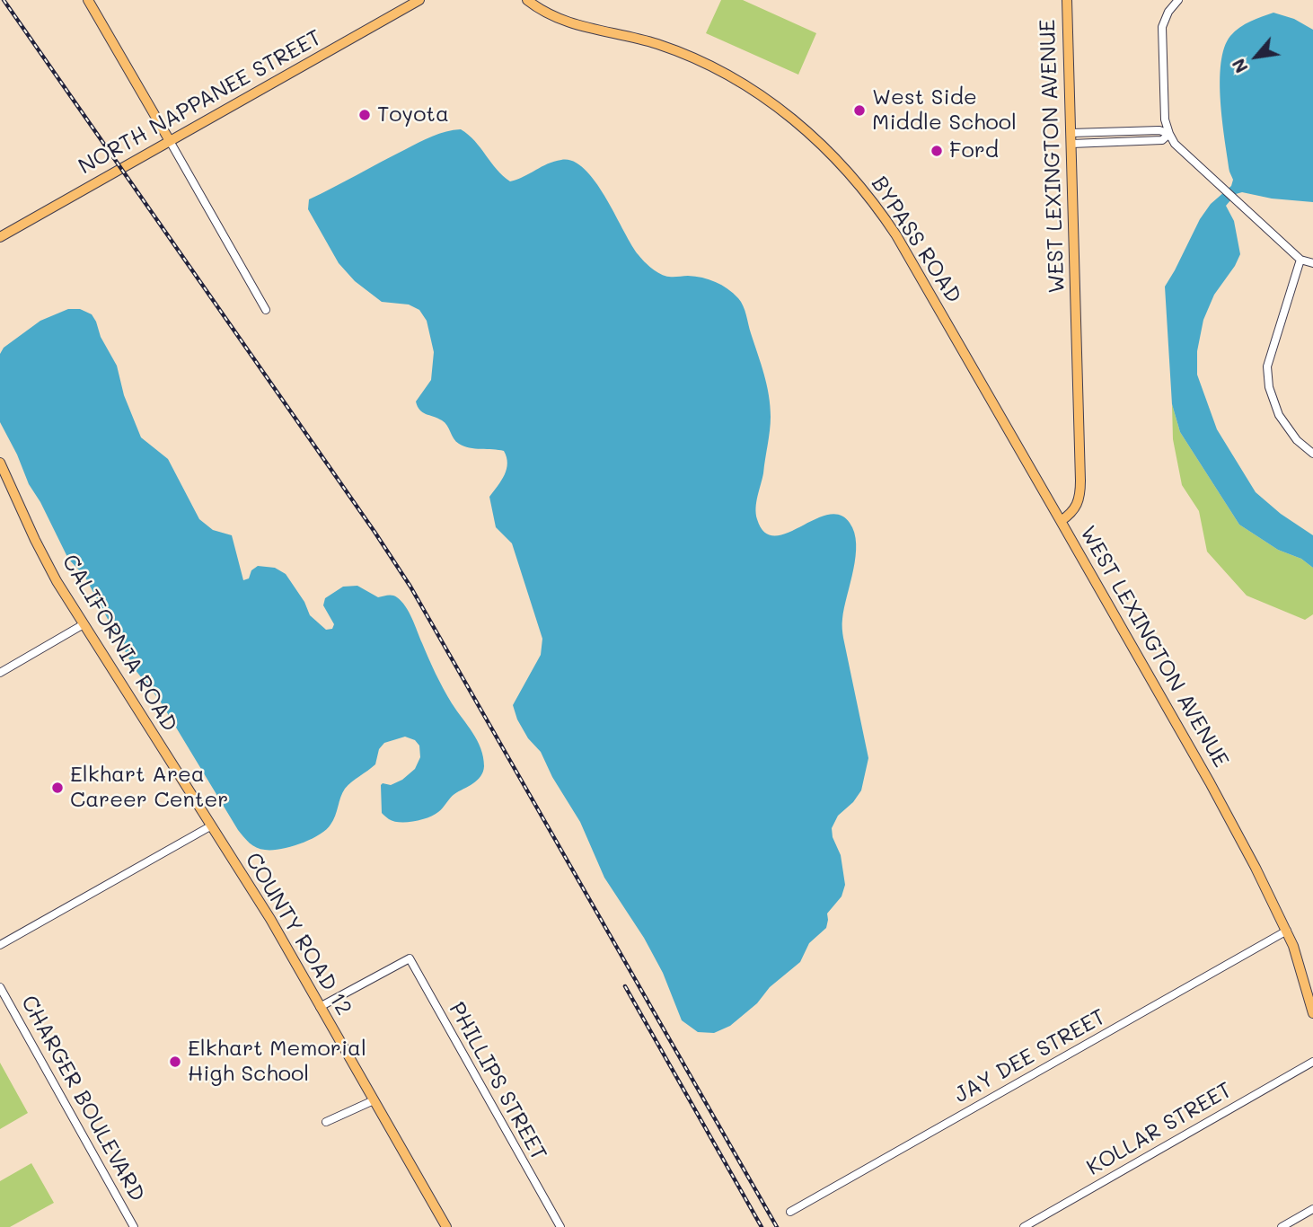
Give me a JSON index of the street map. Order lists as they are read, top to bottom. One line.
{"streets":{"main road":["NORTH NAPPANEE STREET","WEST LEXINGTON AVENUE","BYPASS ROAD","CALIFORNIA ROAD","COUNTY ROAD 12"],"street":["JAY DEE STREET","PHILLIPS STREET","CHARGER BOULEVARD","KOLLAR STREET"]},"crossings":[["WEST LEXINGTON AVENUE","BYPASS ROAD"],["WEST LEXINGTON AVENUE","JAY DEE STREET"],["CALIFORNIA ROAD","COUNTY ROAD 12"],["COUNTY ROAD 12","PHILLIPS STREET"]],"places":["West Side Middle School","Toyota","Ford","Elkhart Area Career Center","Elkhart Memorial High School"],"north":"bottom left"}
